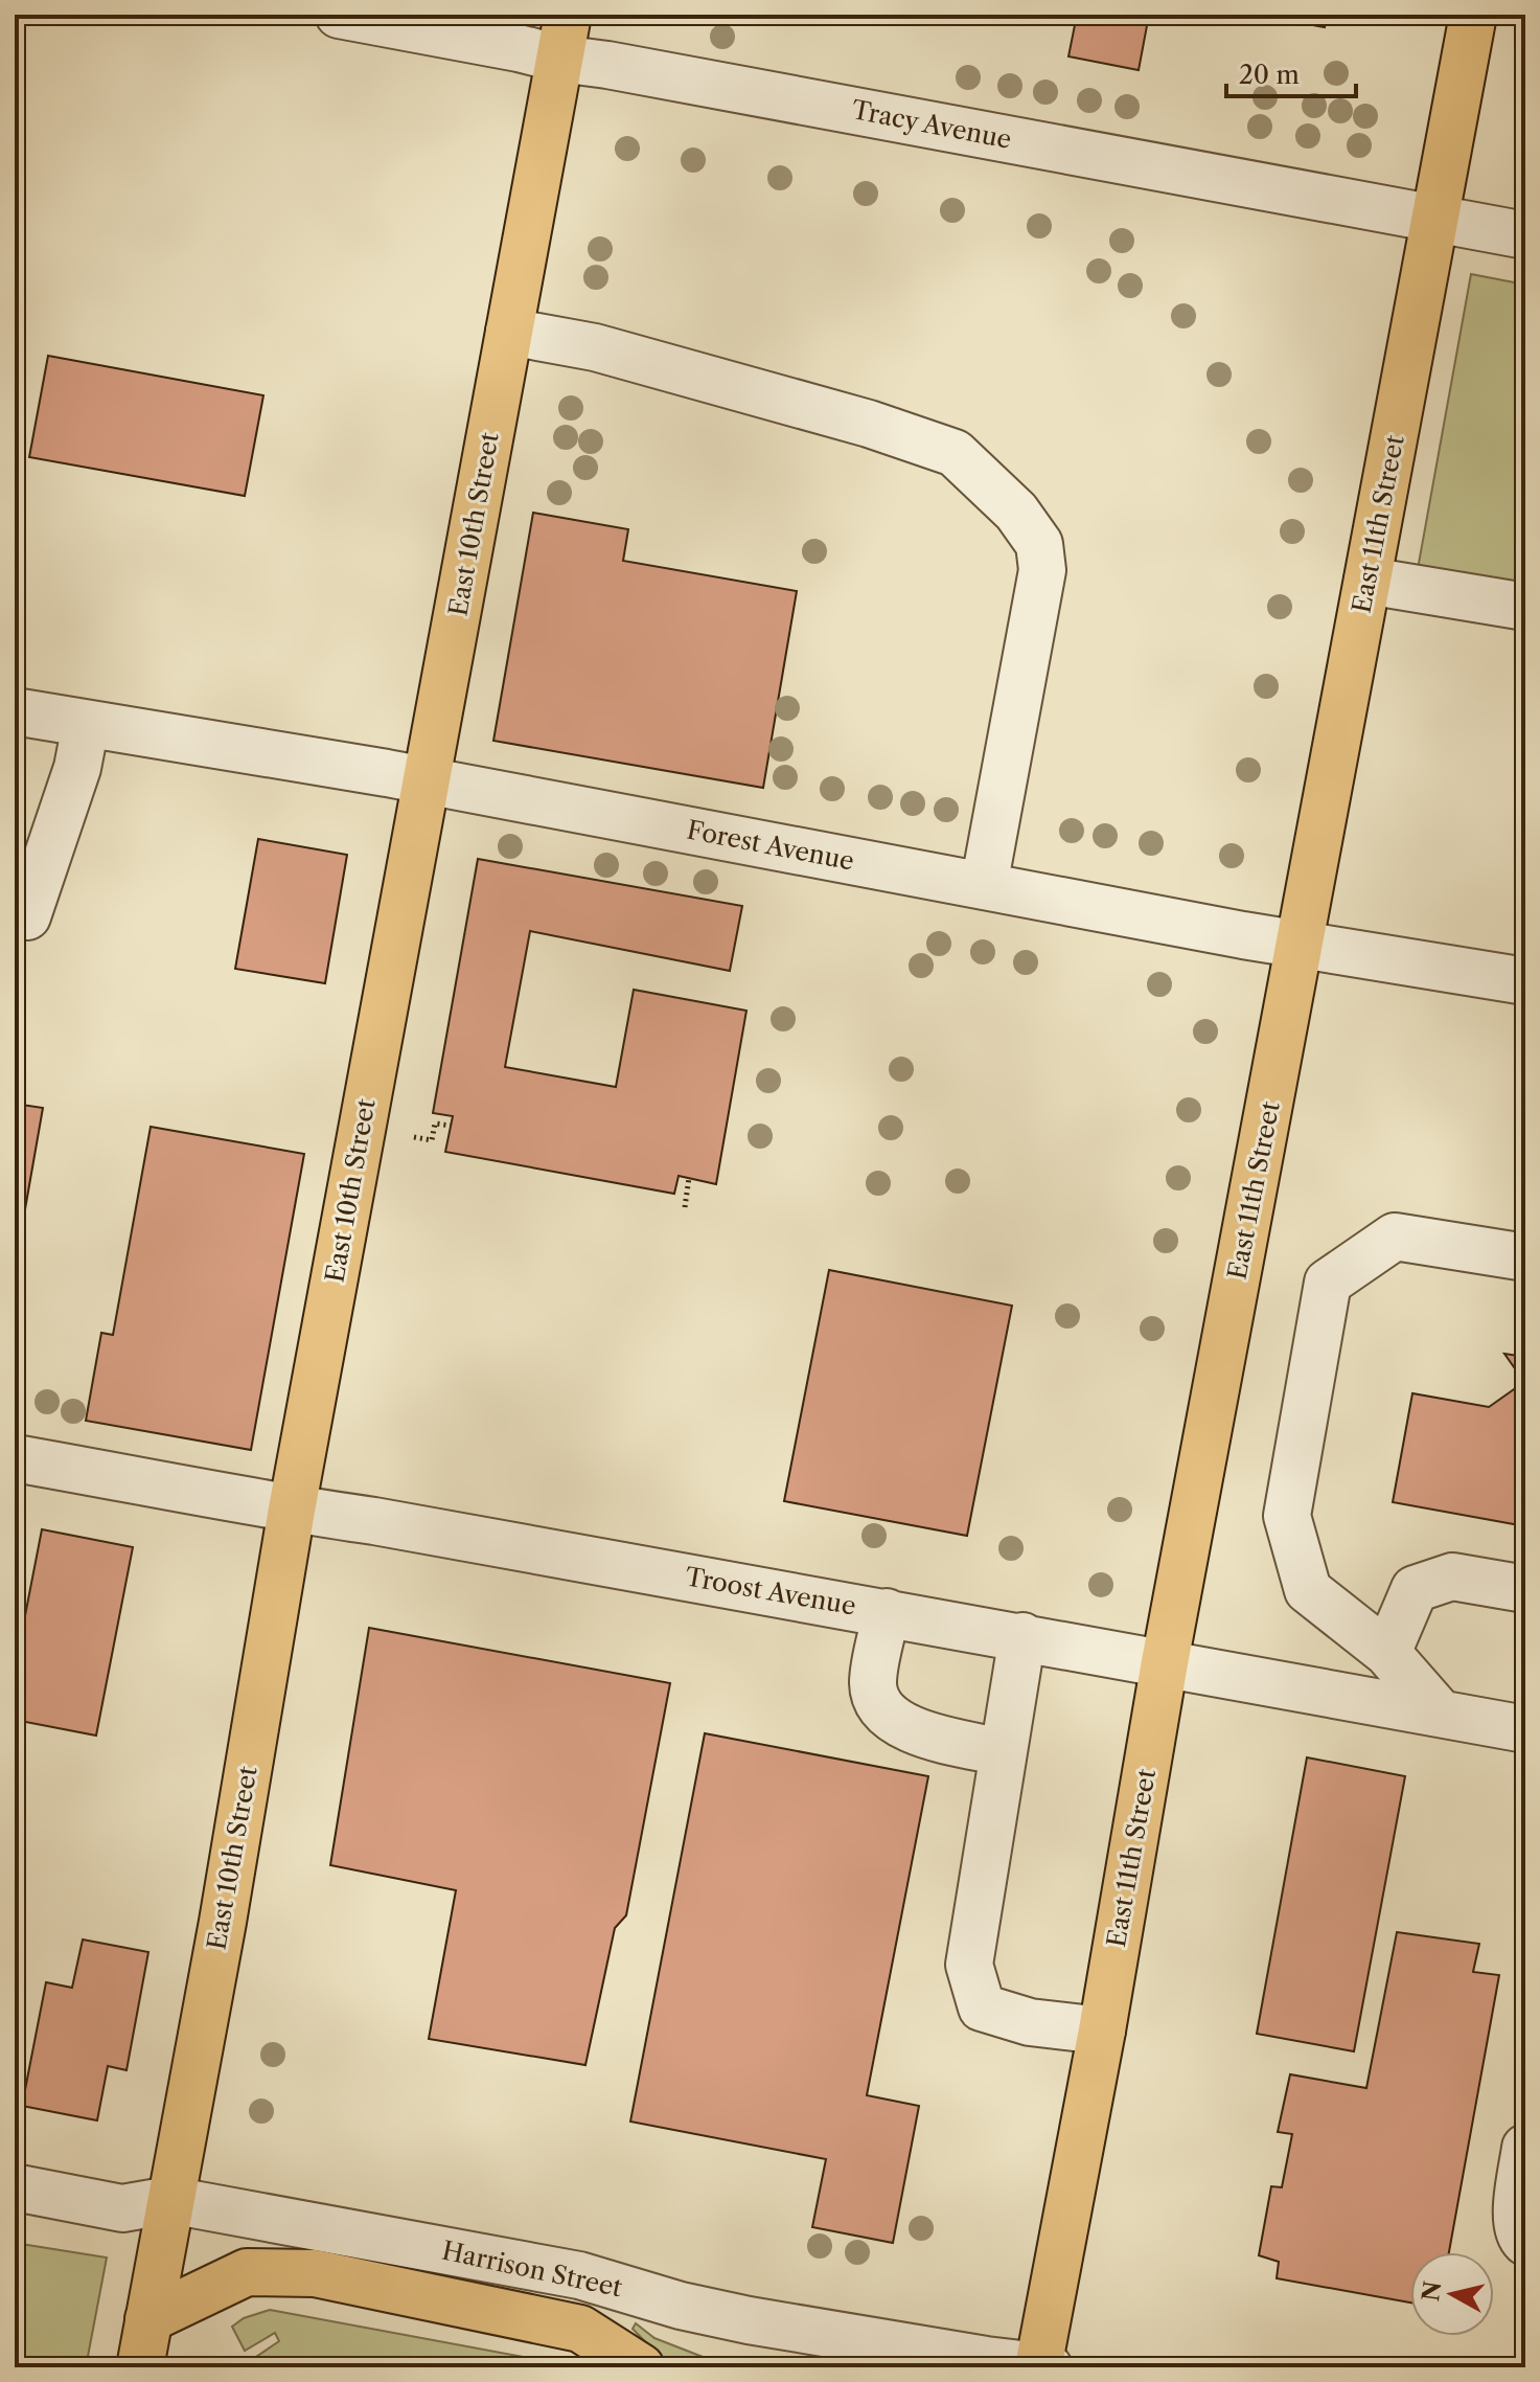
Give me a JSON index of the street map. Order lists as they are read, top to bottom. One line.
{"streets":{"main road":["East 10th Street","East 11th Street"],"street":["Tracy Avenue","Forest Avenue","Troost Avenue","Harrison Street"]},"crossings":[["Tracy Avenue","East 10th Street"],["Tracy Avenue","East 11th Street"],["East 10th Street","Forest Avenue"],["East 10th Street","Troost Avenue"],["East 10th Street","Harrison Street"],["East 11th Street","Forest Avenue"],["East 11th Street","Troost Avenue"],["East 11th Street","Harrison Street"]],"scale_bar":"20 m","north":"left"}
